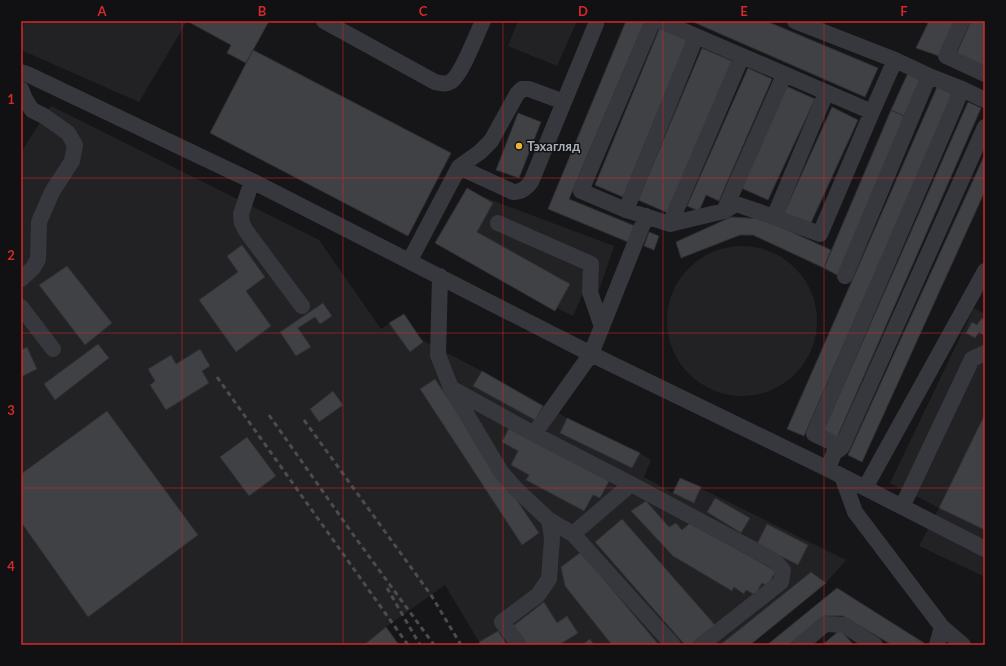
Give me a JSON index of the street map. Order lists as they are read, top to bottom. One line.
{"places":["Тэхагляд"],"grid":{"columns":["A","B","C","D","E","F"],"rows":["1","2","3","4"]}}
